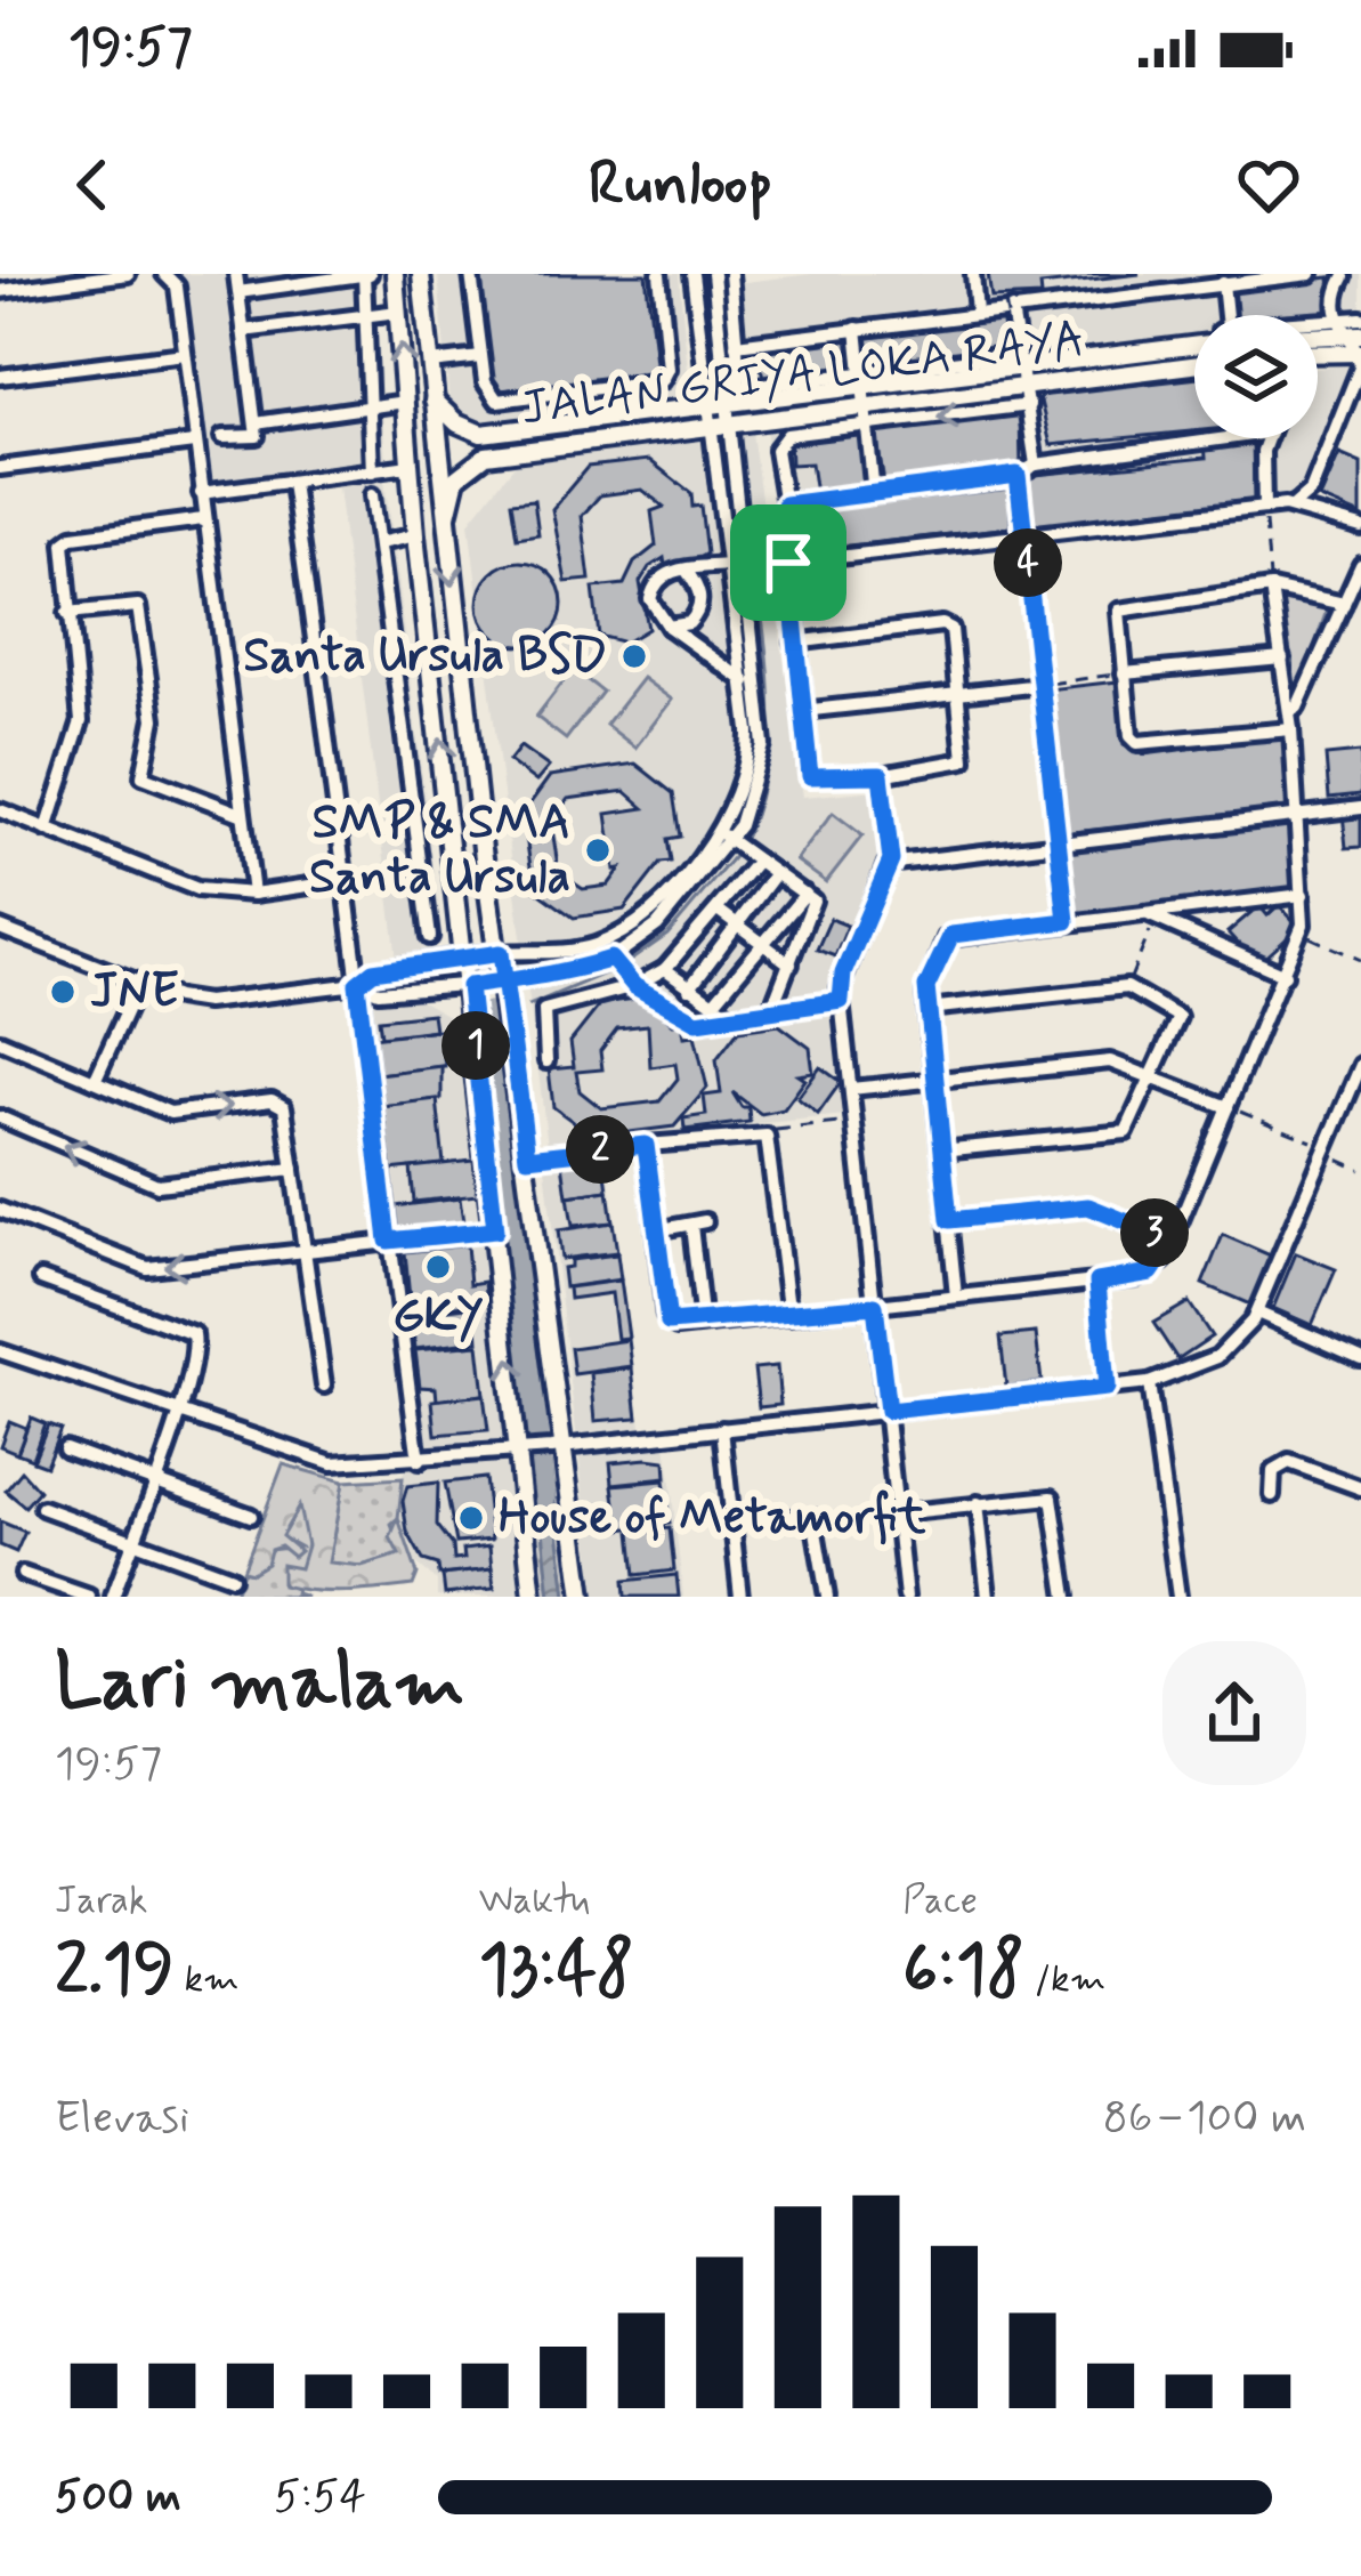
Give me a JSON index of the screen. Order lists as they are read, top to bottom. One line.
{"streets":{"main road":["JALAN GRIYA LOKA RAYA"]},"places":["Santa Ursula BSD","SMP & SMA Santa Ursula","JNE","GKY","House of Metamorfit"],"page":{"status":"19:57","header":"Runloop","pins":["4","1","2","3"],"heading":["Lari malam","19:57"],"stats":[["Jarak","2.19 km"],["Waktu","13:48"],["Pace","6:18 /km"]],"chart":["Elevasi","86–100 m"],"list":[{"name":"500 m","note":"5:54"}]}}
